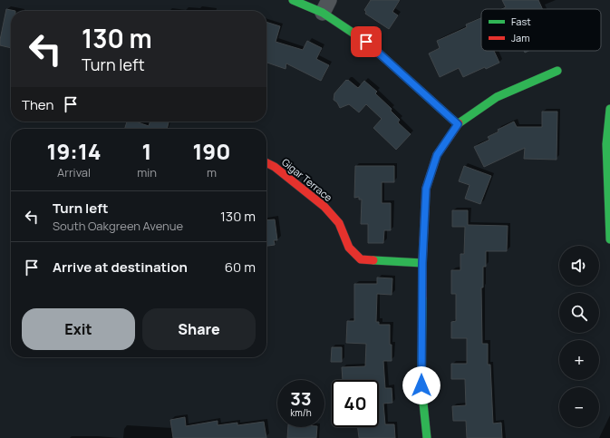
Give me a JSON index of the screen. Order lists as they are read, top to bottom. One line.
{"streets":{"street":["Gigar Terrace"]},"legend":["Fast","Jam"],"page":{"turn":["130 m","Turn left"],"then":"Then","eta":["19:14","Arrival","1","min","190","m"],"list":[{"name":"Turn left","note":"South Oakgreen Avenue","value":"130 m"},{"name":"Arrive at destination","value":"60 m"}],"map_buttons":["+","−"],"buttons":["Exit","Share"],"speed":"33 km/h","limit":"40"}}
